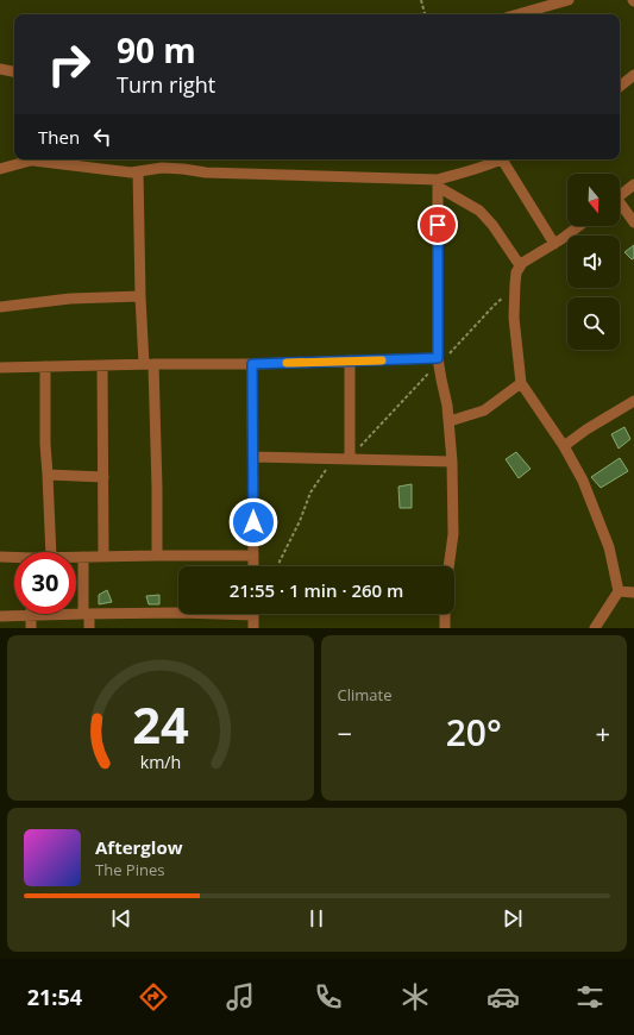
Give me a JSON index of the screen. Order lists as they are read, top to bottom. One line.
{"north":"bottom","page":{"turn":["90 m","Turn right"],"then":"Then","limit":"30","trip":"21:55 · 1 min · 260 m","tile":"Climate","heat":["−","20°","+"],"song":["Afterglow","The Pines"],"tabs":"21:54","gauge":["24","km/h"]}}
